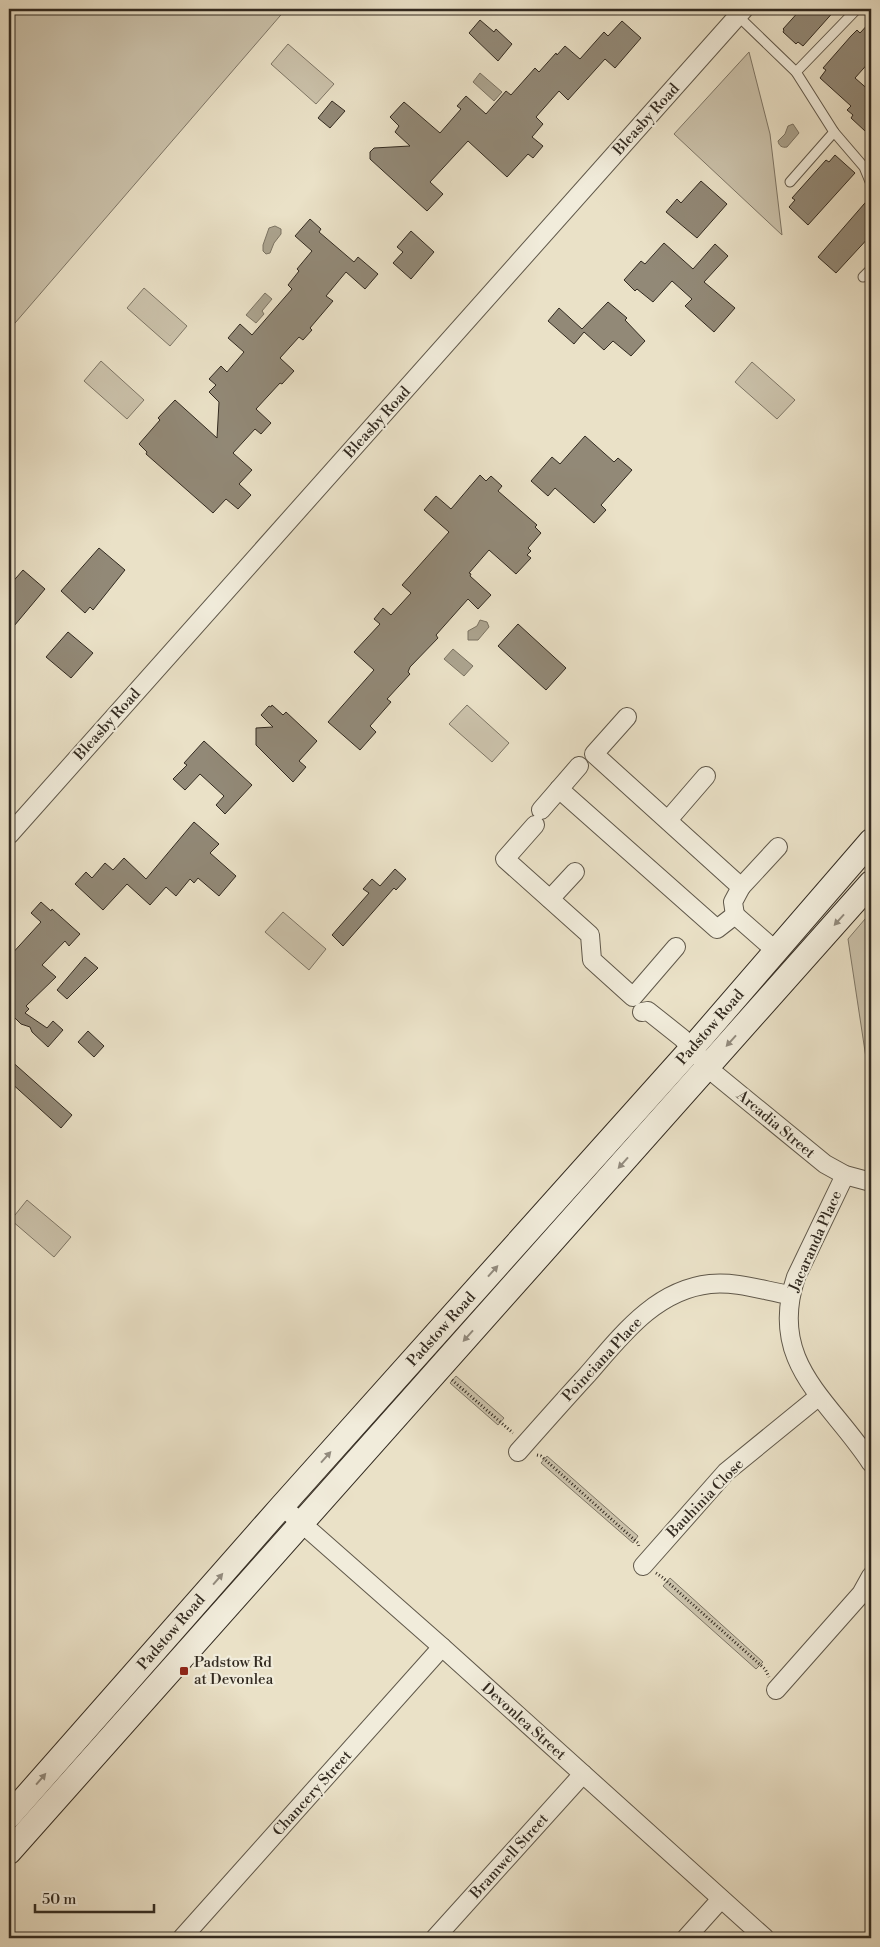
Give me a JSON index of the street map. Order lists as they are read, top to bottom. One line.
{"streets":{"main road":["Padstow Road"],"street":["Bleasby Road","Arcadia Street","Jacaranda Place","Poinciana Place","Bauhinia Close","Devonlea Street","Chancery Street","Bramwell Street"]},"crossings":[["Padstow Road","Arcadia Street"],["Padstow Road","Devonlea Street"],["Arcadia Street","Jacaranda Place"],["Jacaranda Place","Poinciana Place"],["Jacaranda Place","Bauhinia Close"],["Devonlea Street","Chancery Street"],["Devonlea Street","Bramwell Street"]],"places":{"transit":["Padstow Rd at Devonlea"]},"scale_bar":"50 m"}
